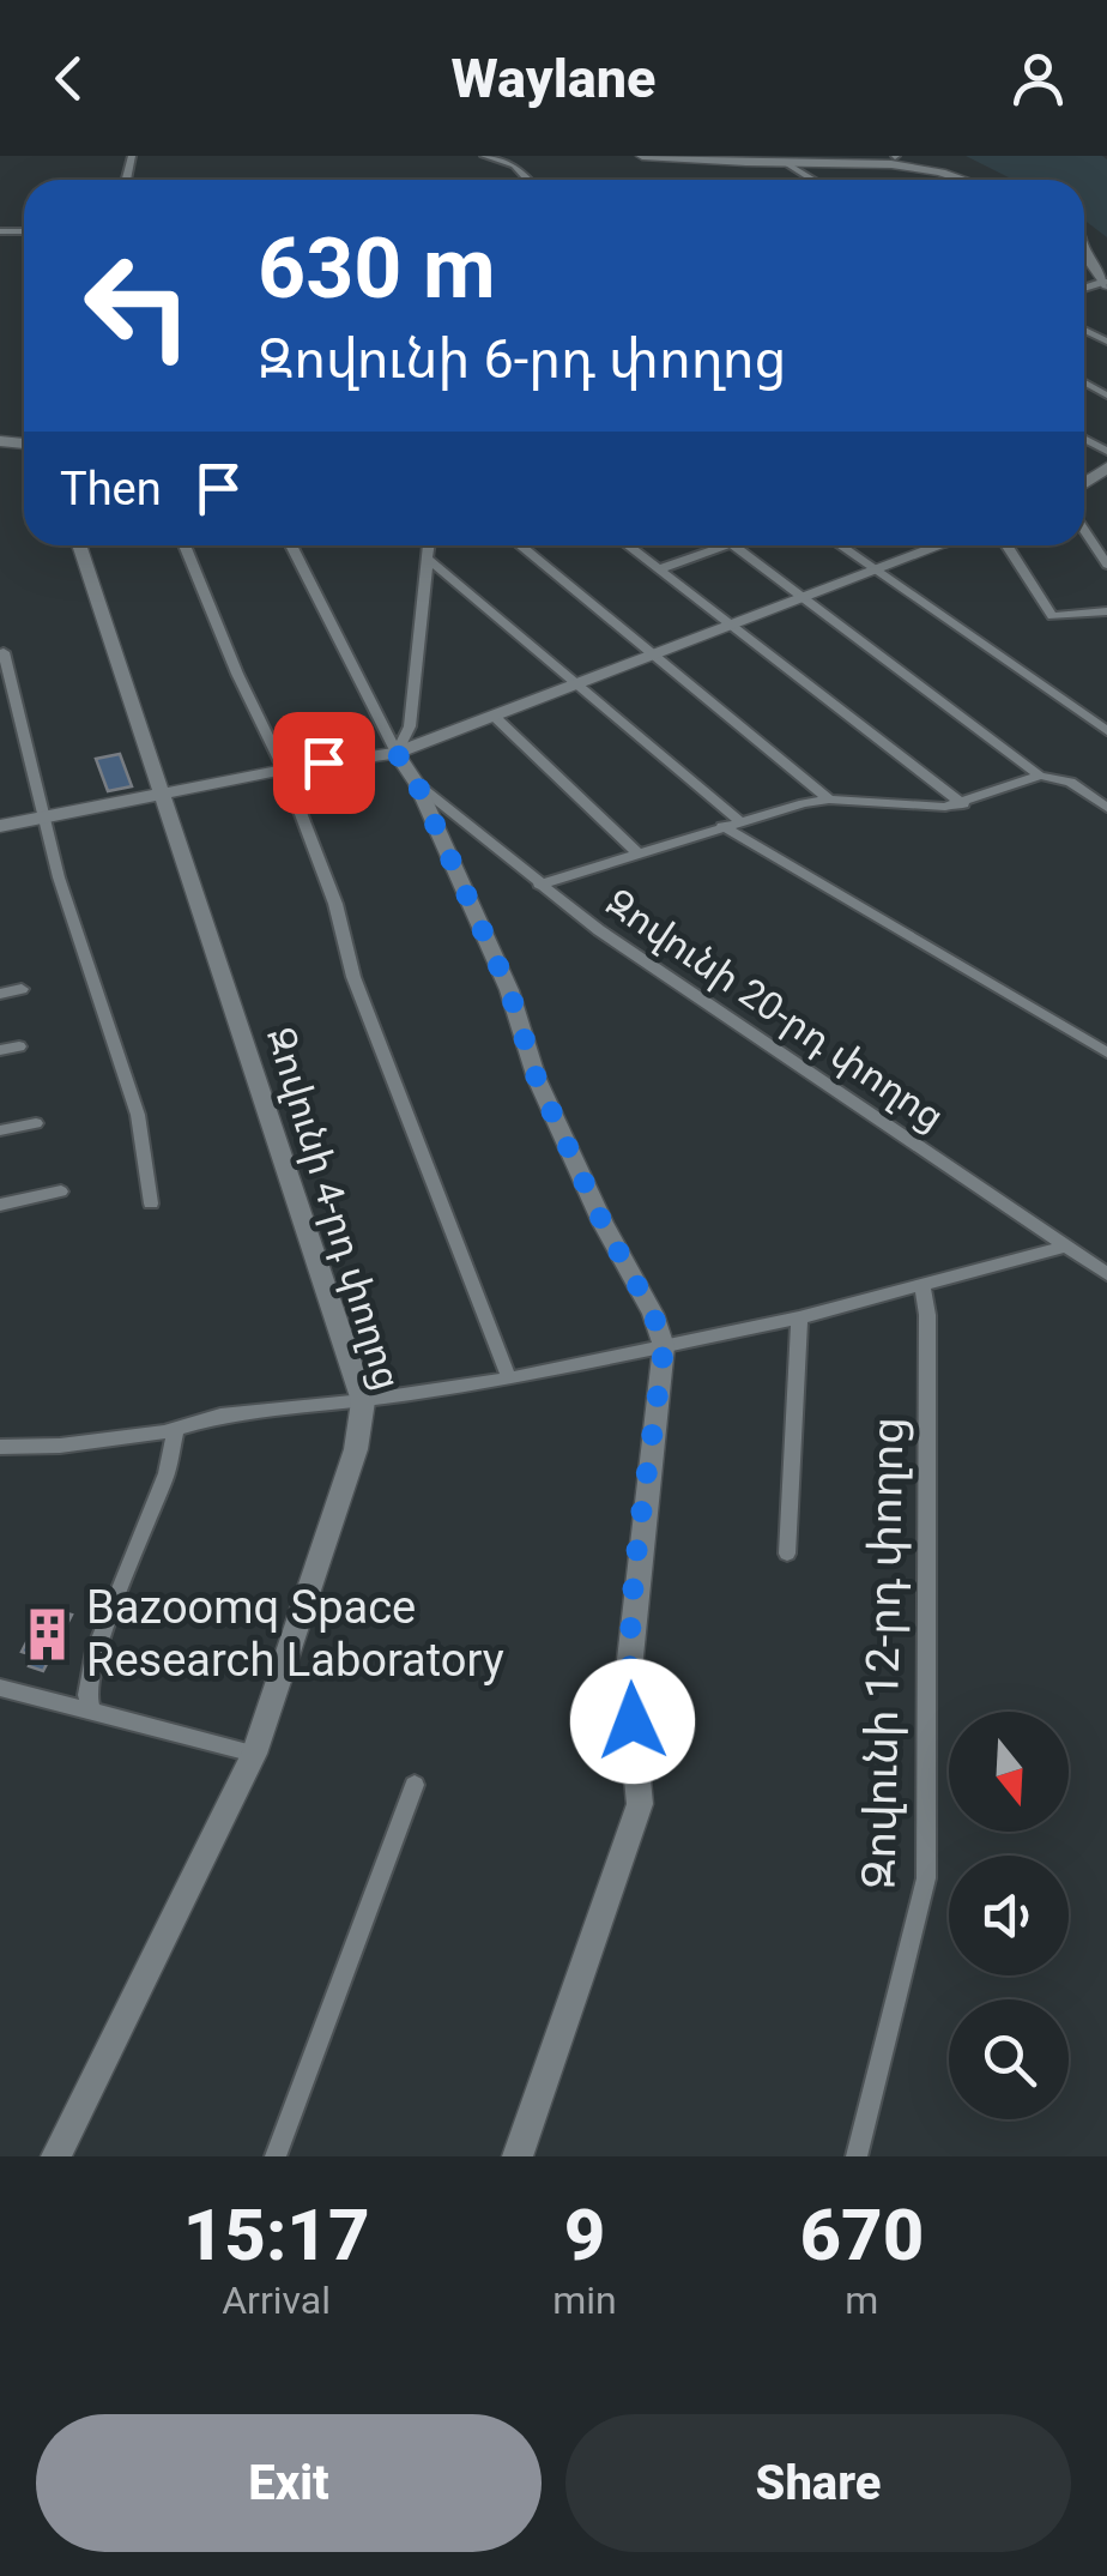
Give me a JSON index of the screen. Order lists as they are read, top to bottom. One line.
{"streets":{"street":["Զովունի 20-րդ փողոց","Զովունի 4-րդ փողոց","Զովունի 12-րդ փողոց"]},"places":{"building":["Bazoomq Space Research Laboratory"]},"north":"bottom","page":{"header":"Waylane","turn":["630 m","Զովունի 6-րդ փողոց"],"then":"Then","eta":["15:17","Arrival","9","min","670","m"],"buttons":["Exit","Share"]}}
